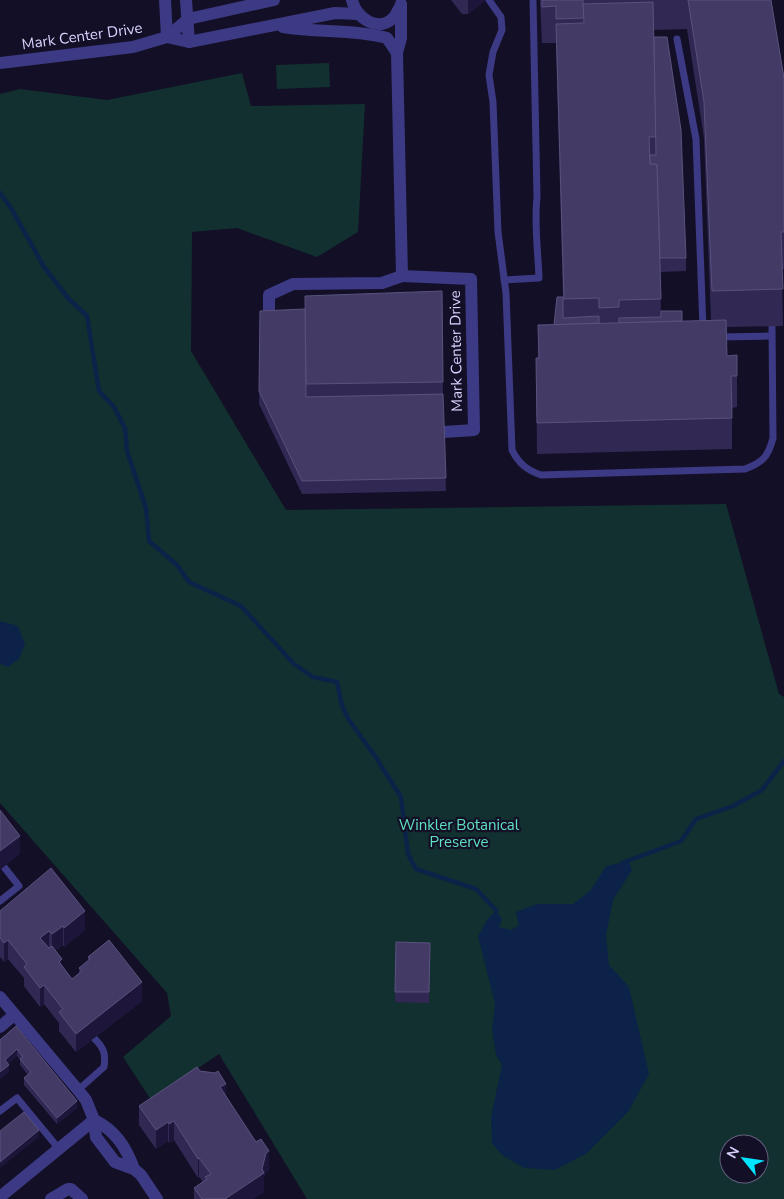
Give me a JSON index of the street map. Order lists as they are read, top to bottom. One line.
{"streets":{"street":["Mark Center Drive"]},"parks":["Winkler Botanical Preserve"],"north":"top left"}
